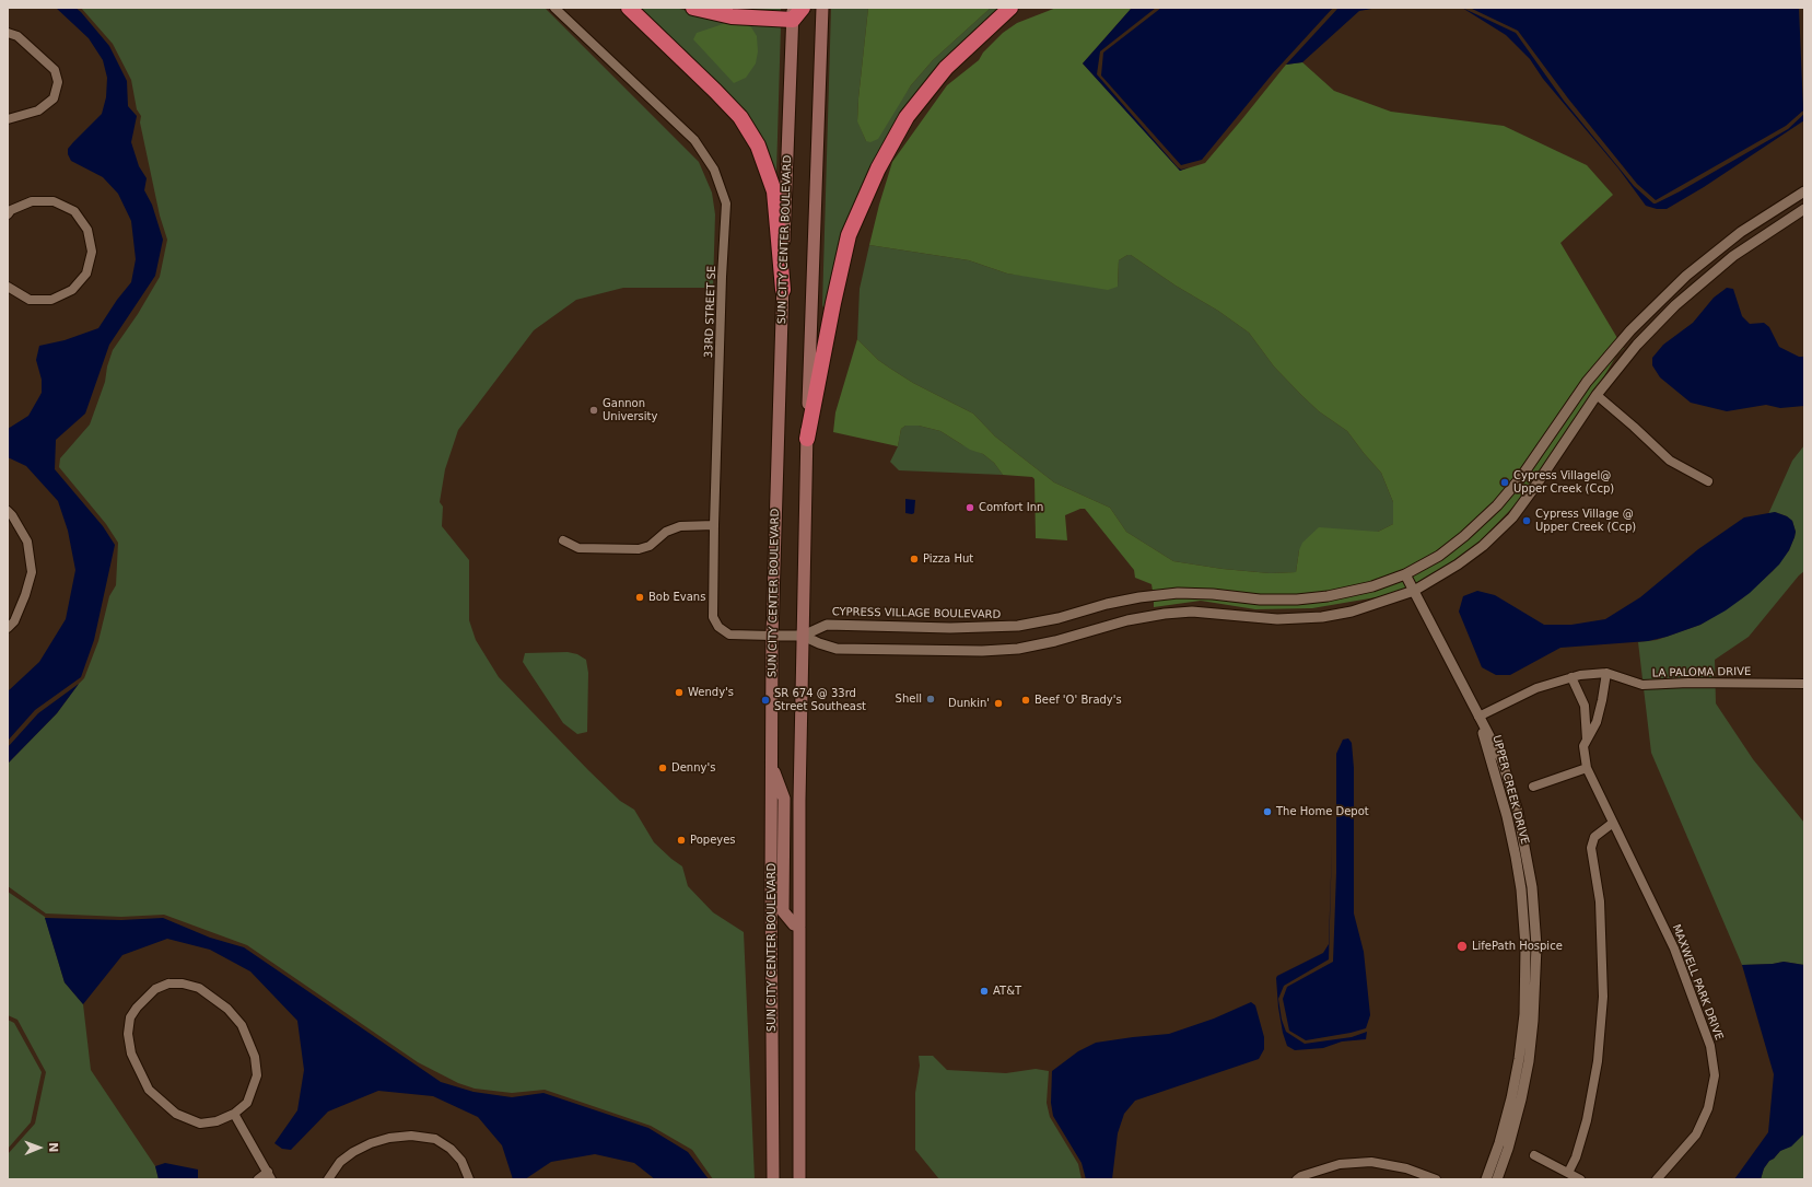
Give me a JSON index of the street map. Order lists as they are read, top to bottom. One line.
{"streets":{"main road":["SUN CITY CENTER BOULEVARD"],"street":["33RD STREET SE","CYPRESS VILLAGE BOULEVARD","LA PALOMA DRIVE","UPPER CREEK DRIVE","MAXWELL PARK DRIVE"]},"crossings":[["SUN CITY CENTER BOULEVARD","33RD STREET SE"],["CYPRESS VILLAGE BOULEVARD","UPPER CREEK DRIVE"],["LA PALOMA DRIVE","UPPER CREEK DRIVE"],["LA PALOMA DRIVE","MAXWELL PARK DRIVE"]],"places":["Gannon University","Cypress Villagel@ Upper Creek (Ccp)","Comfort Inn","Cypress Village @ Upper Creek (Ccp)","Pizza Hut","Bob Evans","Wendy's","Shell","SR 674 @ 33rd Street Southeast","Beef 'O' Brady's","Dunkin'","Denny's","The Home Depot","Popeyes","LifePath Hospice","AT&T"],"north":"right"}
